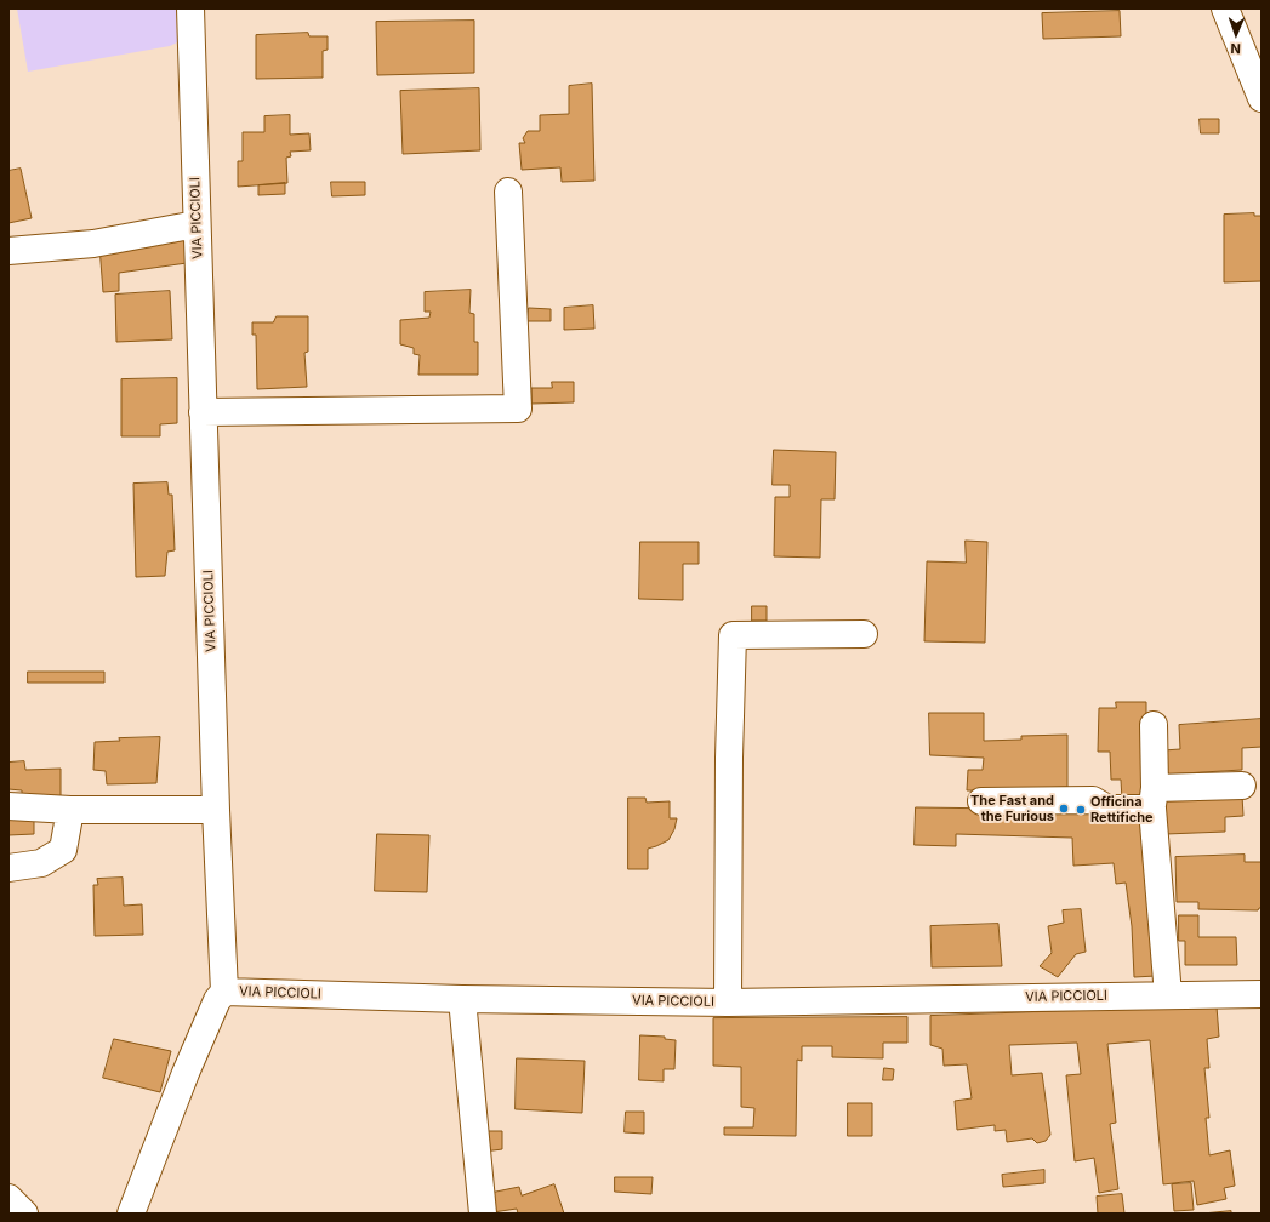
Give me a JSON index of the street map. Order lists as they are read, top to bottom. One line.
{"streets":{"street":["VIA PICCIOLI"]},"places":["The Fast and the Furious","Officina Rettifiche"],"north":"bottom"}
